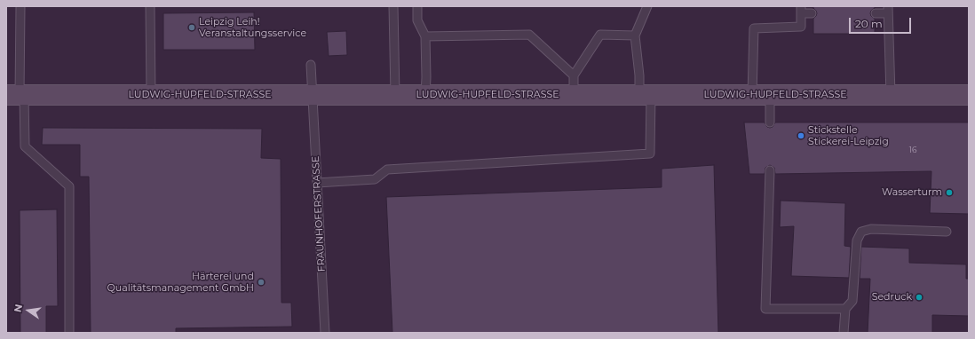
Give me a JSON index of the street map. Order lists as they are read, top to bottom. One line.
{"streets":{"main road":["LUDWIG-HUPFELD-STRASSE"],"lane":["FRAUNHOFERSTRASSE"]},"crossings":[["LUDWIG-HUPFELD-STRASSE","FRAUNHOFERSTRASSE"]],"places":["Leipzig Leih! Veranstaltungsservice","Stickstelle Stickerei-Leipzig","Wasserturm","Härterei und Qualitätsmanagement GmbH","Sedruck"],"house_numbers":["16"],"scale_bar":"20 m","north":"left"}
